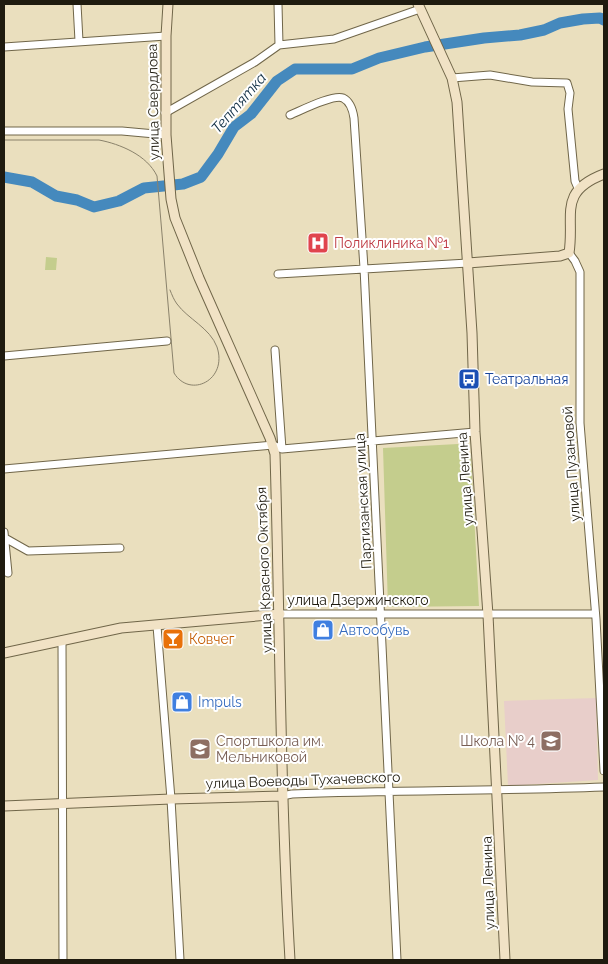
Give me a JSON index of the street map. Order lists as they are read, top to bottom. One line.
{"streets":{"main road":["улица Свердлова","улица Пузановой","улица Ленина","улица Красного Октября","улица Дзержинского","улица Воеводы Тухачевского"],"street":["Партизанская улица"]},"crossings":[["улица Свердлова","улица Красного Октября"],["улица Пузановой","улица Дзержинского"],["улица Ленина","улица Дзержинского"],["улица Ленина","улица Воеводы Тухачевского"],["Партизанская улица","улица Дзержинского"],["Партизанская улица","улица Воеводы Тухачевского"],["улица Красного Октября","улица Дзержинского"],["улица Красного Октября","улица Воеводы Тухачевского"]],"water":["Тептятка"],"places":{"hospital":["Поликлиника №1"],"bus stop":["Театральная"],"shop":["Автообувь","Impuls"],"bar":["Ковчег"],"school or university":["Школа № 4","Спортшкола им. Мельниковой"]}}
